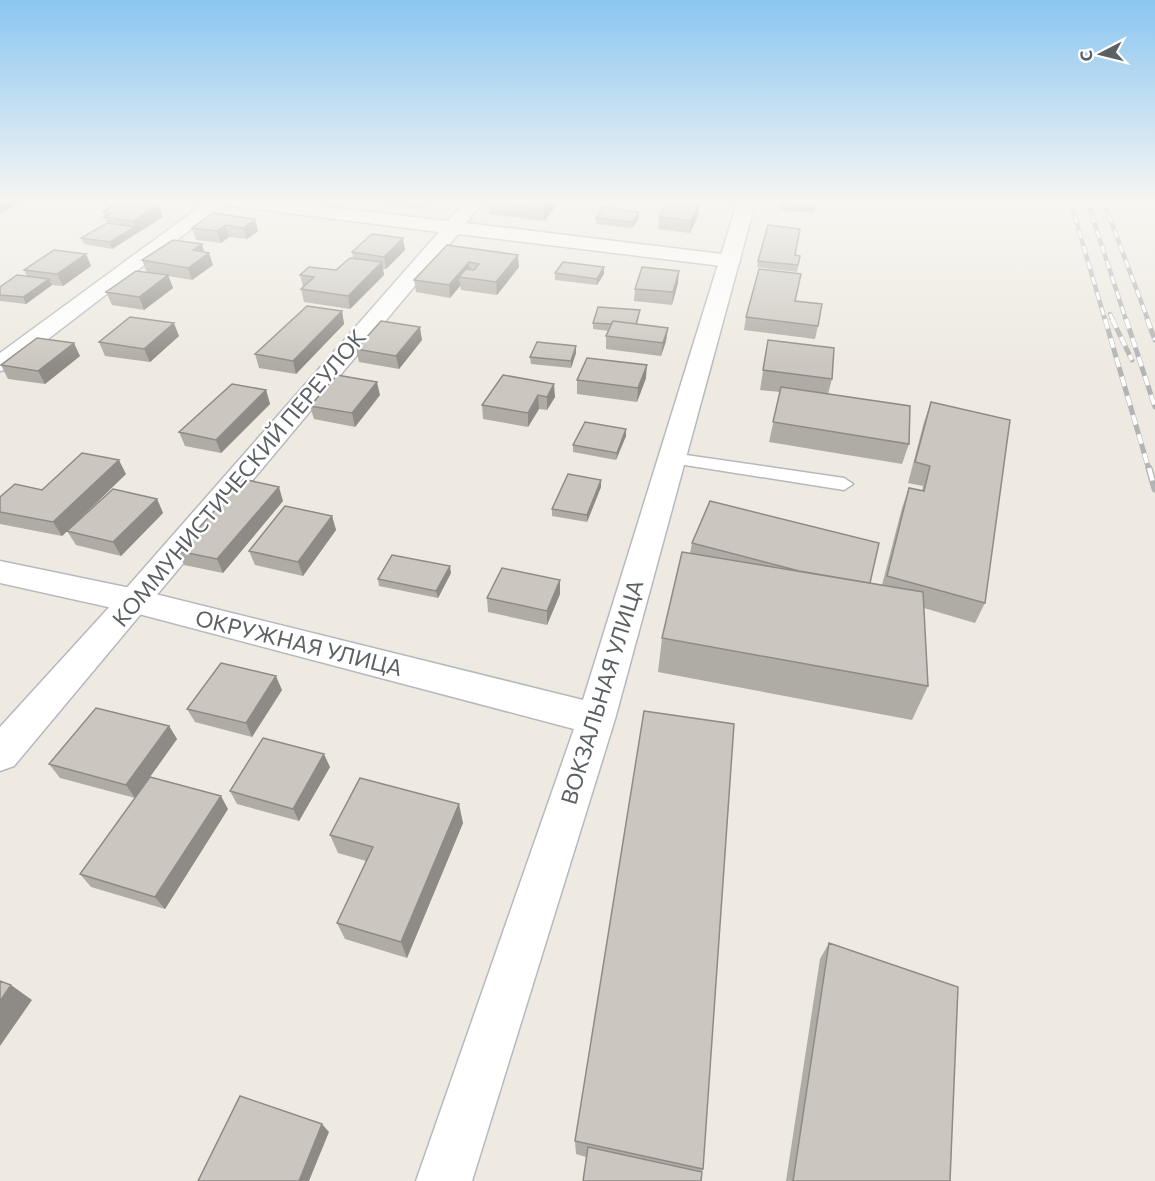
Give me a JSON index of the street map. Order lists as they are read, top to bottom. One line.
{"streets":{"street":["КОММУНИСТИЧЕСКИЙ ПЕРЕУЛОК","ОКРУЖНАЯ УЛИЦА","ВОКЗАЛЬНАЯ УЛИЦА"]},"crossings":[["КОММУНИСТИЧЕСКИЙ ПЕРЕУЛОК","ОКРУЖНАЯ УЛИЦА"],["ОКРУЖНАЯ УЛИЦА","ВОКЗАЛЬНАЯ УЛИЦА"]],"north":"left"}
